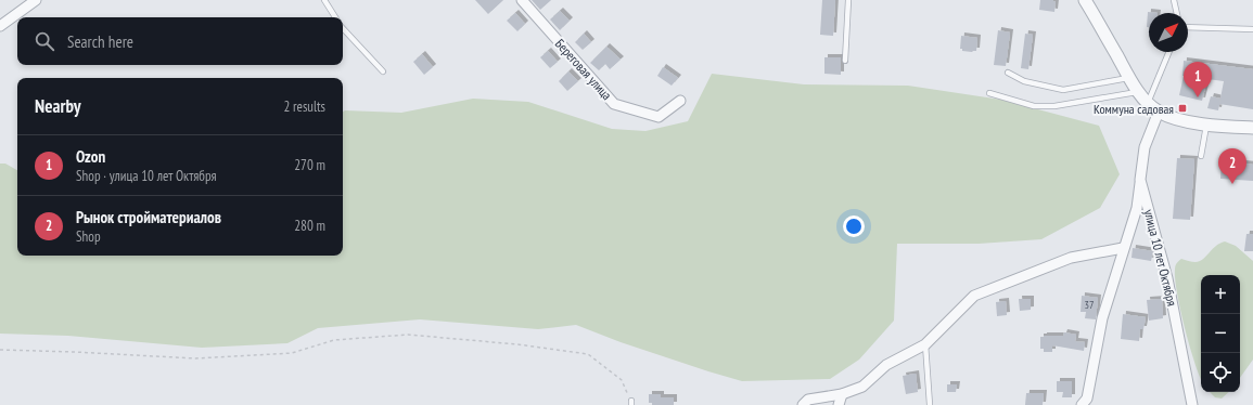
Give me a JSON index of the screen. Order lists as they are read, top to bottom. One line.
{"streets":{"street":["Береговая улица","улица 10 лет Октября"]},"places":{"transit":["Коммуна садовая"]},"house_numbers":["37"],"north":"top right","page":{"search":"Search here","pins":["1","2"],"heading":["Nearby","2 results"],"list":[{"mark":"1","name":"Ozon","note":"Shop · улица 10 лет Октября","value":"270 m"},{"mark":"2","name":"Рынок стройматериалов","note":"Shop","value":"280 m"}],"map_buttons":["+","−"]}}
